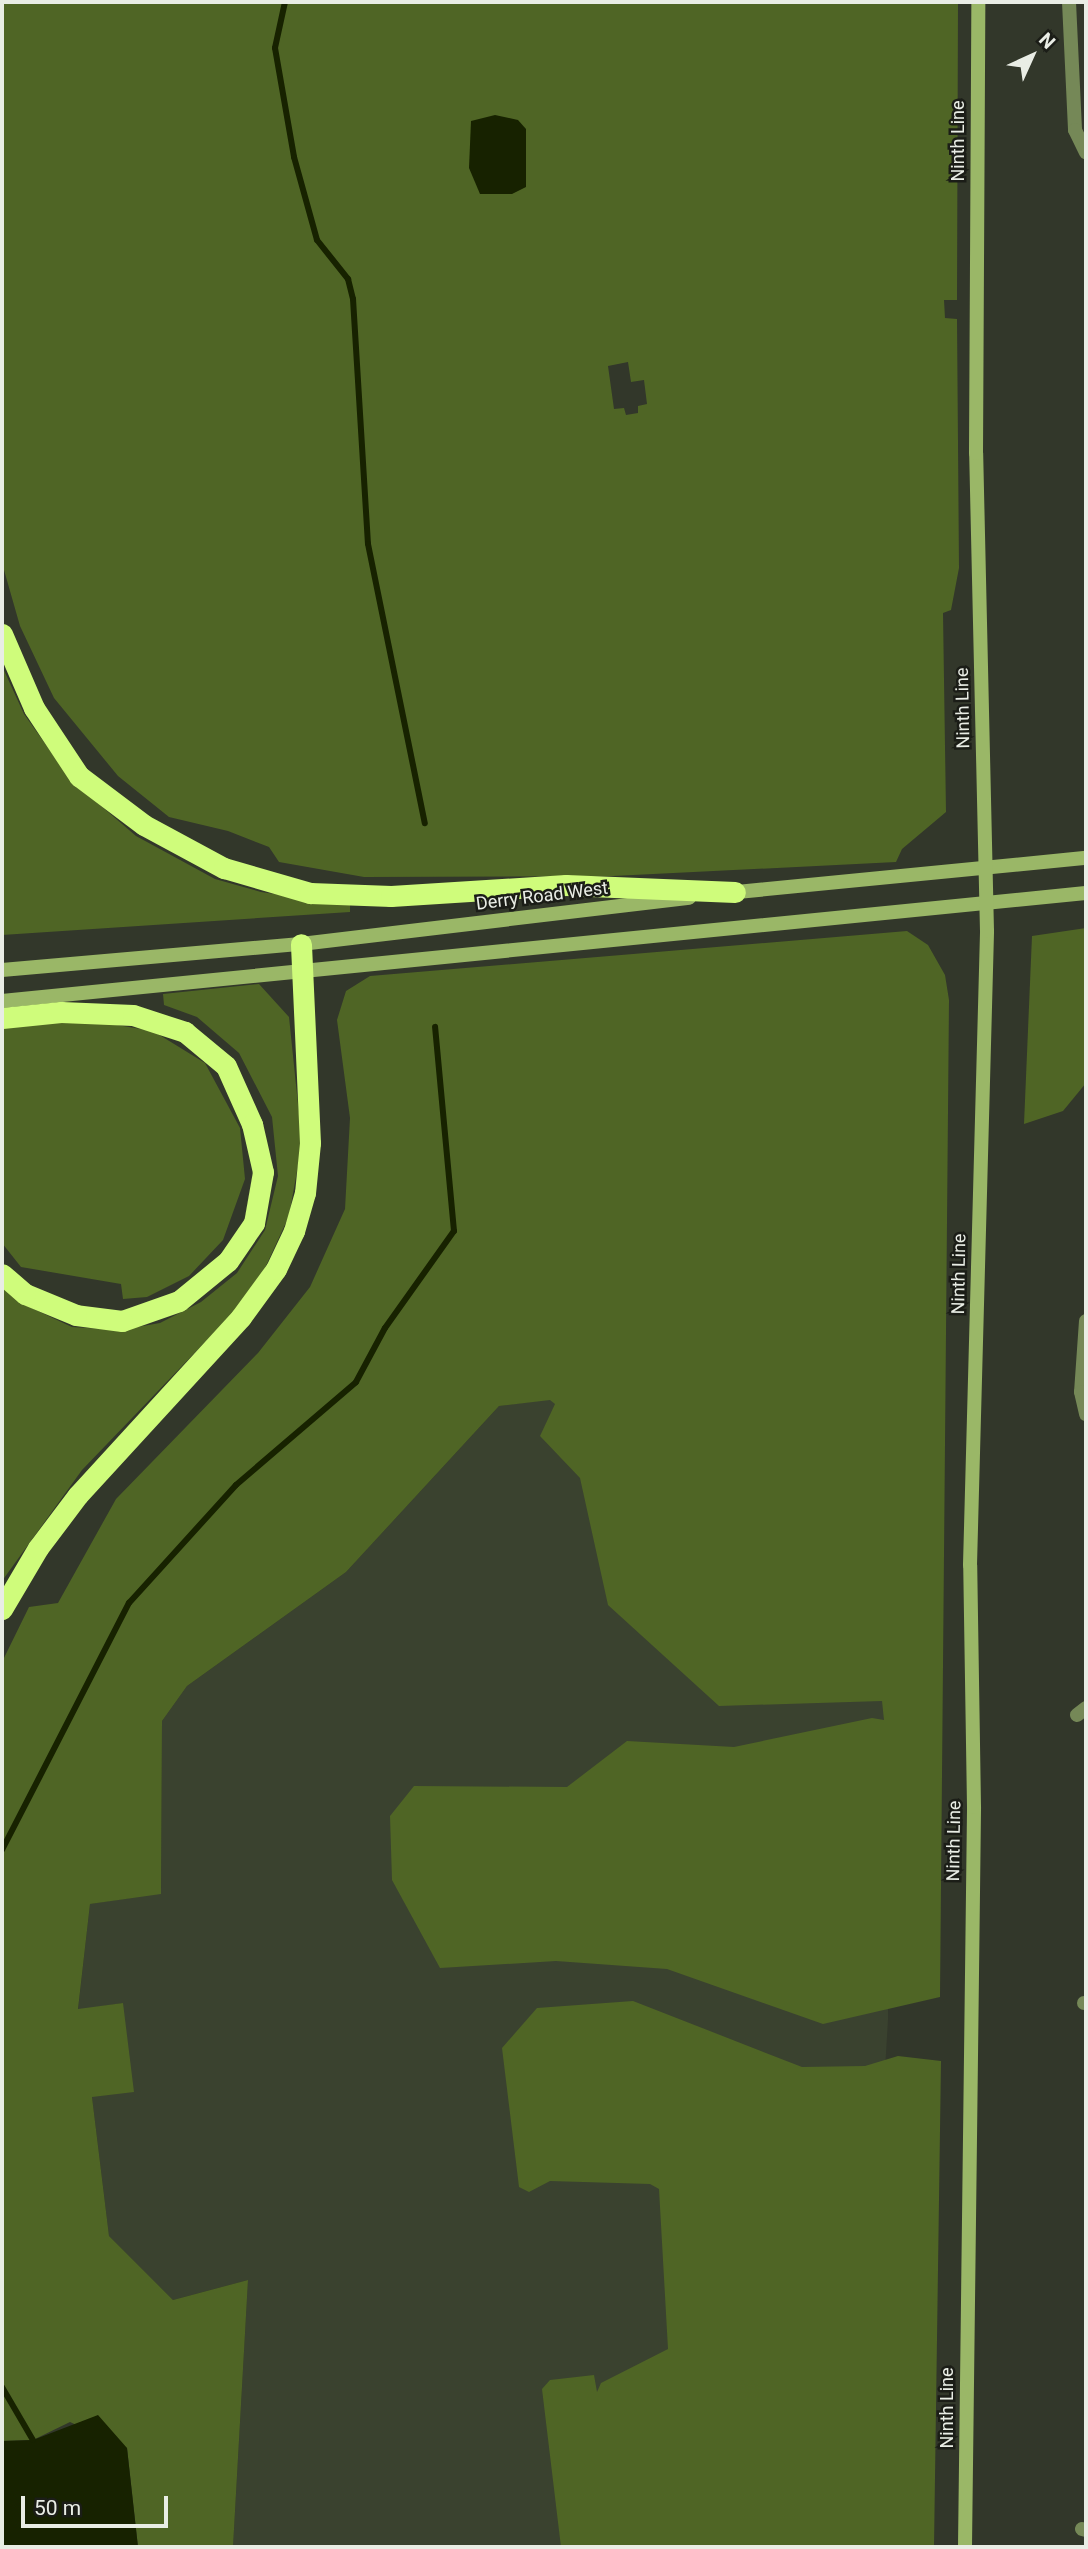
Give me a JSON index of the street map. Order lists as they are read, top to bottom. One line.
{"streets":{"main road":["Ninth Line","Derry Road West"]},"crossings":[["Ninth Line","Derry Road West"]],"scale_bar":"50 m","north":"top right"}
